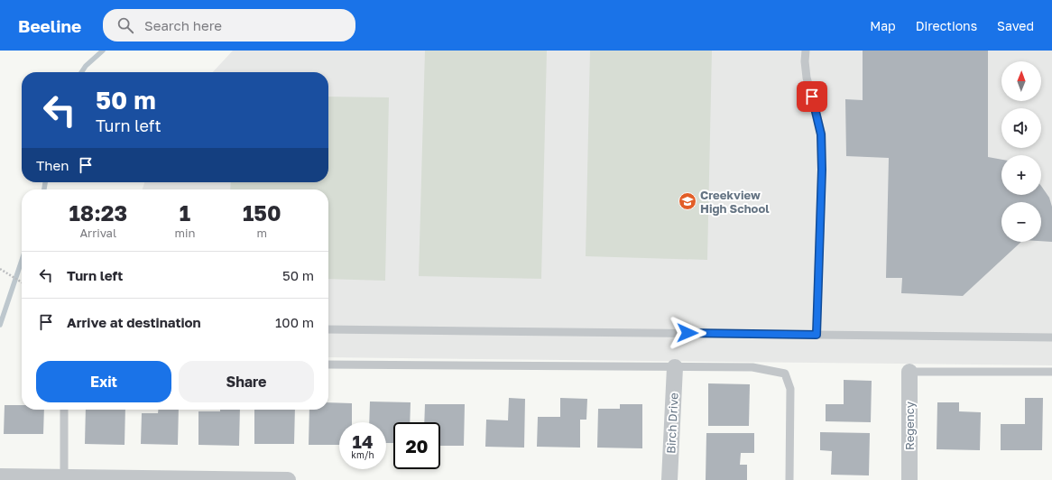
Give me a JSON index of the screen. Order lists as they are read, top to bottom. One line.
{"streets":{"street":["Birch Drive","Regency"]},"places":{"school or university":["Creekview High School"]},"north":"top","page":{"header":"Beeline","search":"Search here","nav":["Map","Directions","Saved"],"map_buttons":["+","−"],"turn":["50 m","Turn left"],"then":"Then","eta":["18:23","Arrival","1","min","150","m"],"list":[{"name":"Turn left","value":"50 m"},{"name":"Arrive at destination","value":"100 m"}],"buttons":["Exit","Share"],"speed":"14 km/h","limit":"20"}}
